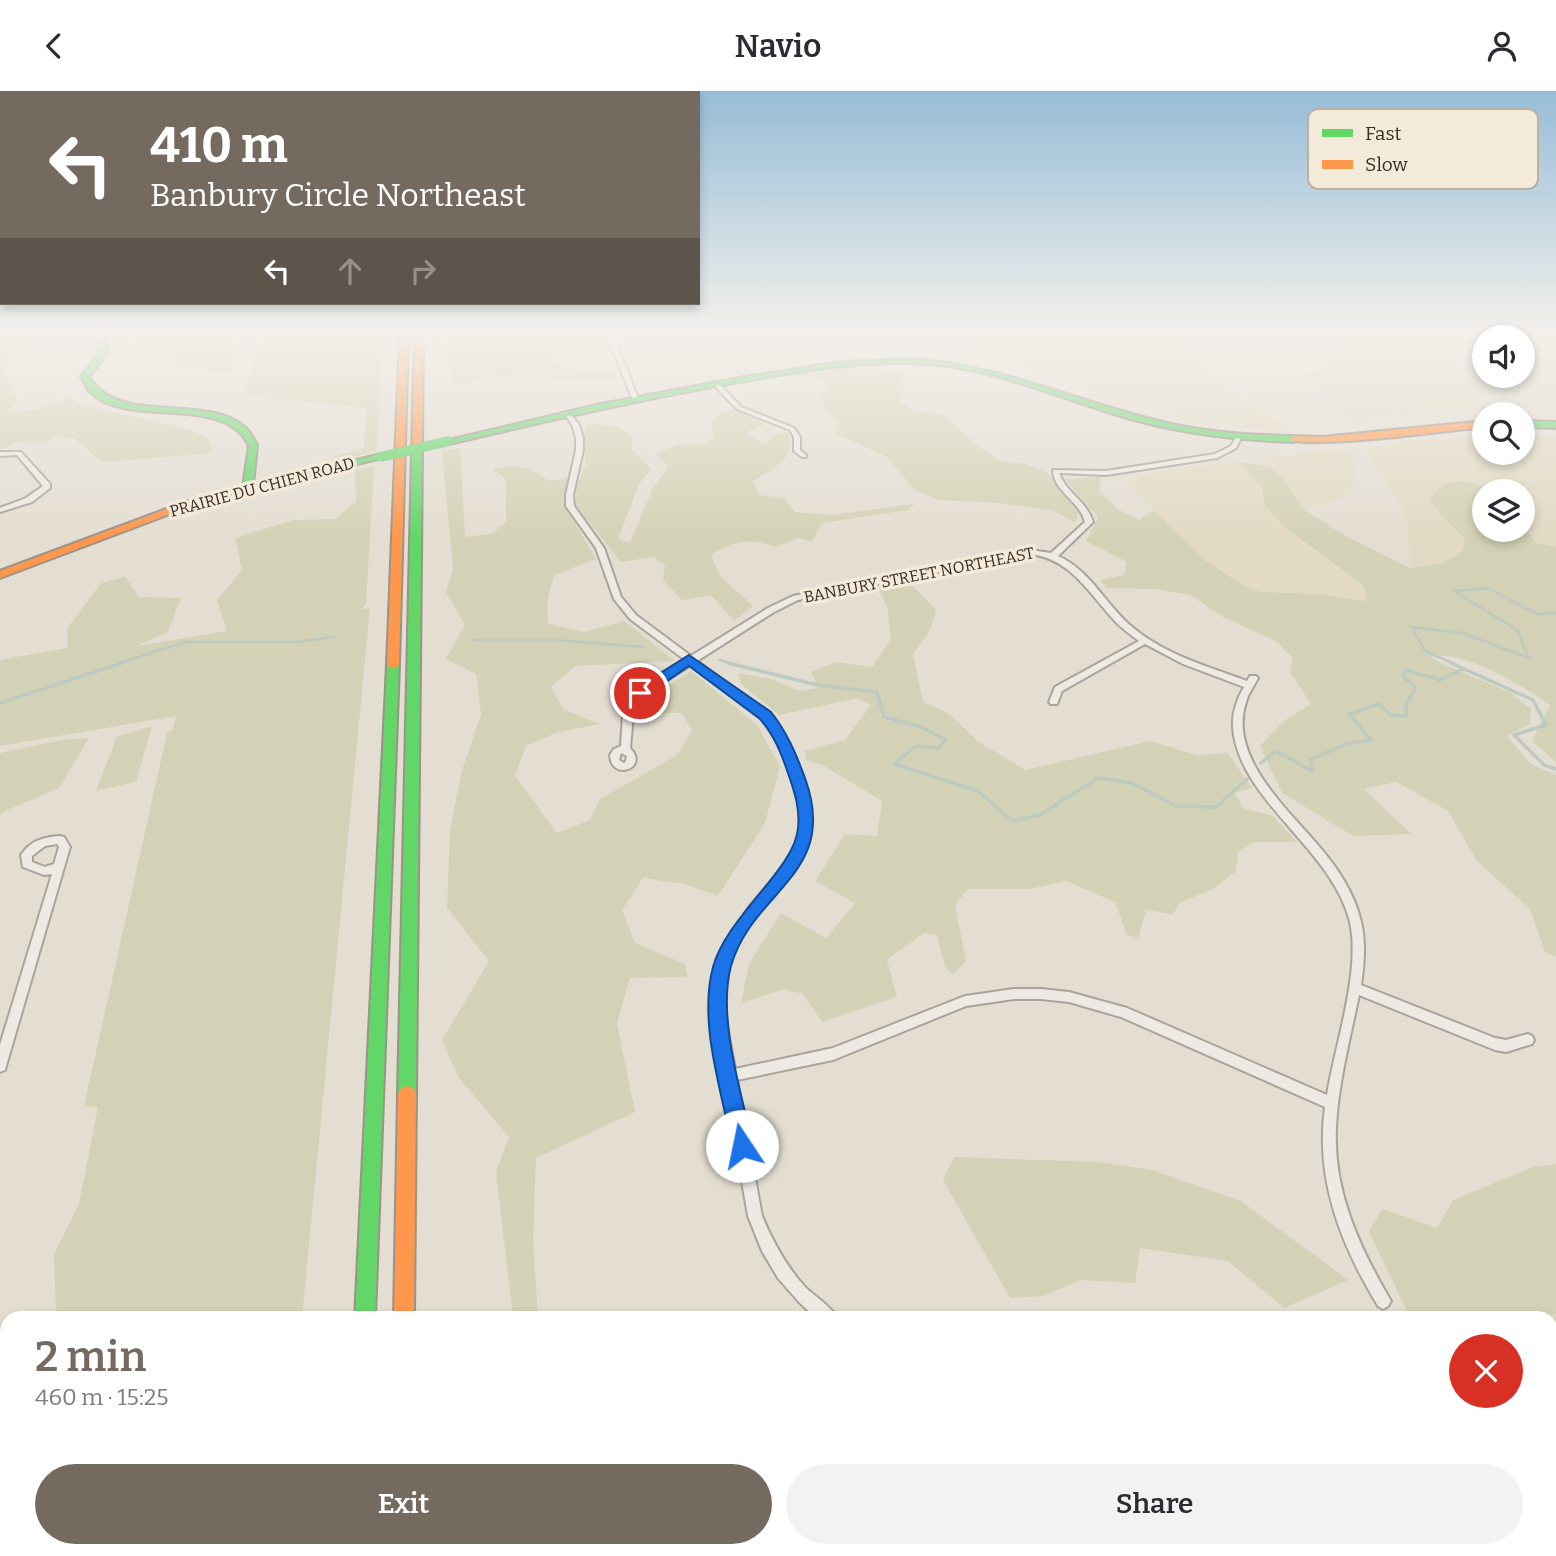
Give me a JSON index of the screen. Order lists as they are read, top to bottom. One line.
{"streets":{"main road":["PRAIRIE DU CHIEN ROAD"],"street":["BANBURY STREET NORTHEAST"]},"legend":["Fast","Slow"],"page":{"header":"Navio","turn":["410 m","Banbury Circle Northeast"],"heading":["2 min","460 m · 15:25"],"buttons":["Exit","Share"]}}
